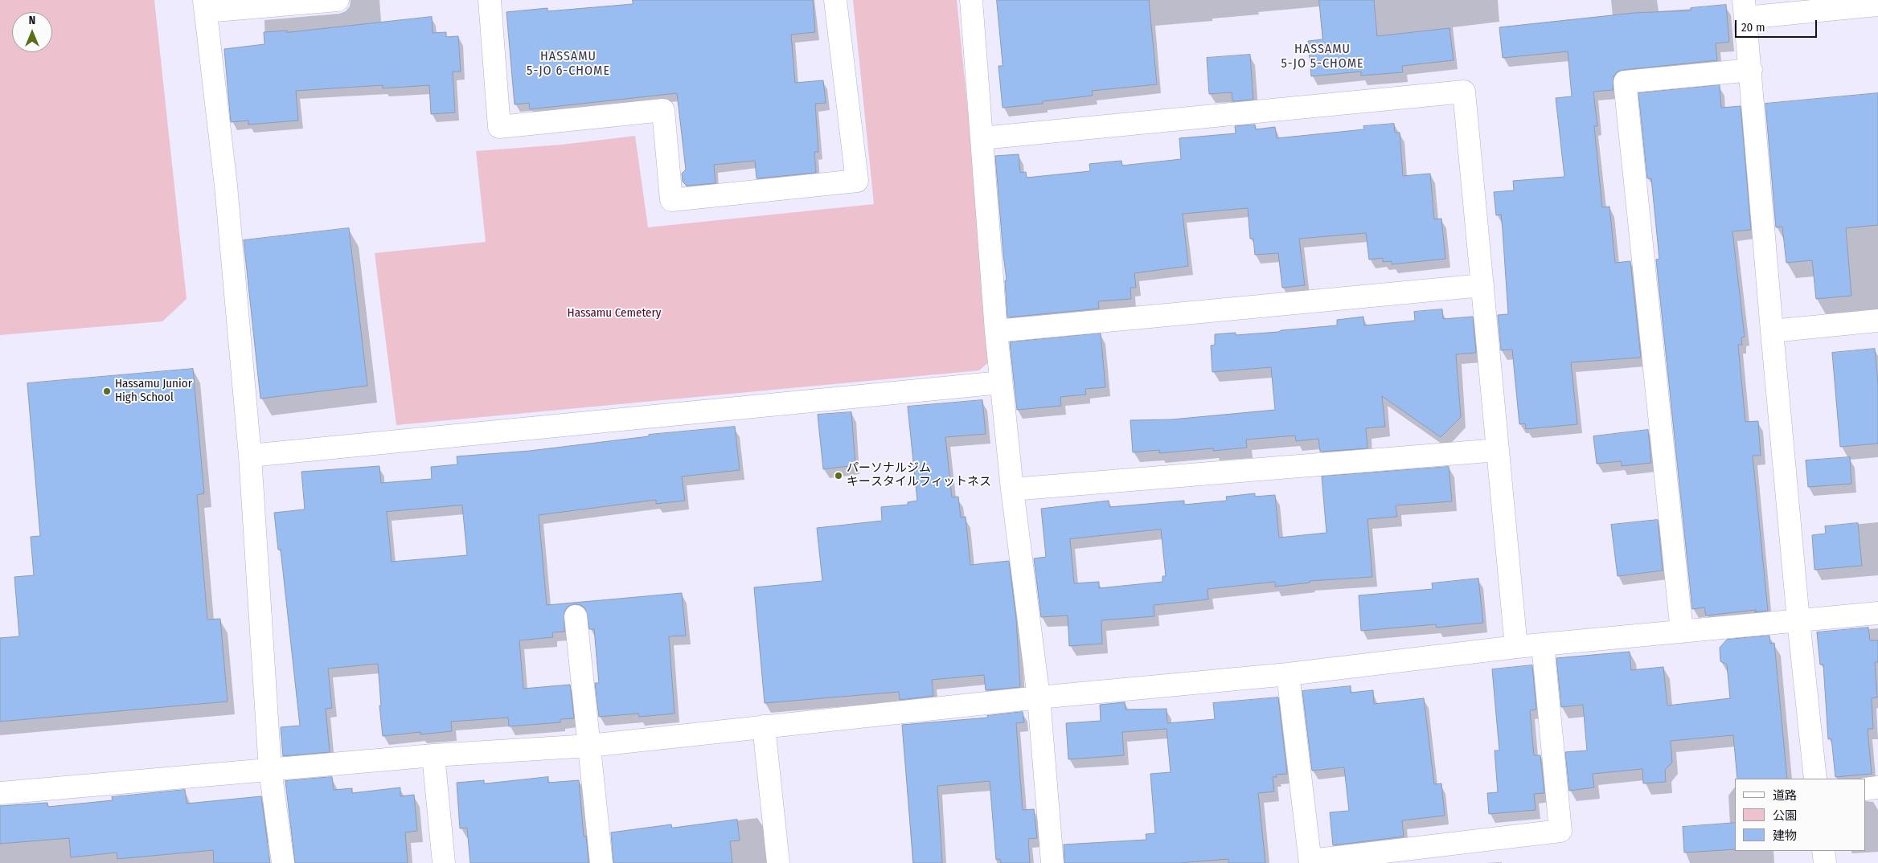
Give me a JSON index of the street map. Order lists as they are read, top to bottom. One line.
{"districts":["HASSAMU 5-JO 5-CHOME","HASSAMU 5-JO 6-CHOME"],"parks":["Hassamu Cemetery"],"places":["Hassamu Junior High School","パーソナルジム キースタイルフィットネス"],"legend":["道路","公園","建物"],"scale_bar":"20 m","north":"top"}
